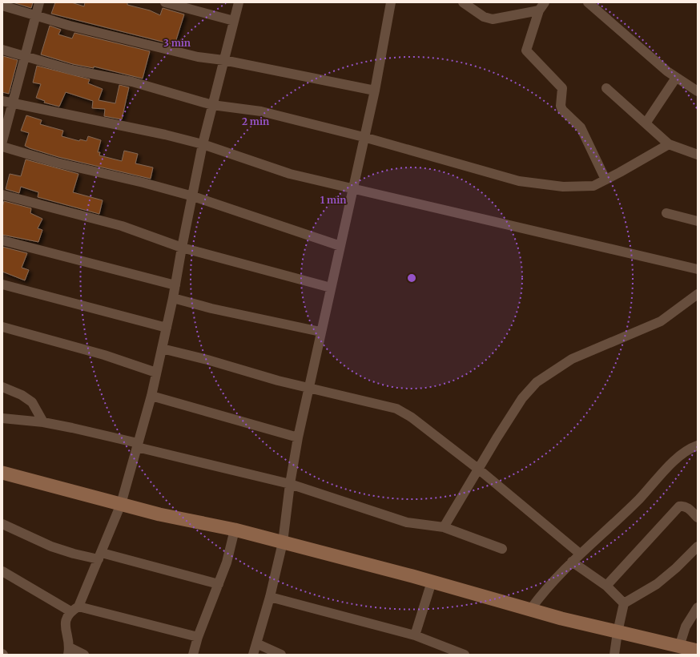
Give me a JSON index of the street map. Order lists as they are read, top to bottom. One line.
{"rings":["3 min","2 min","1 min"]}
